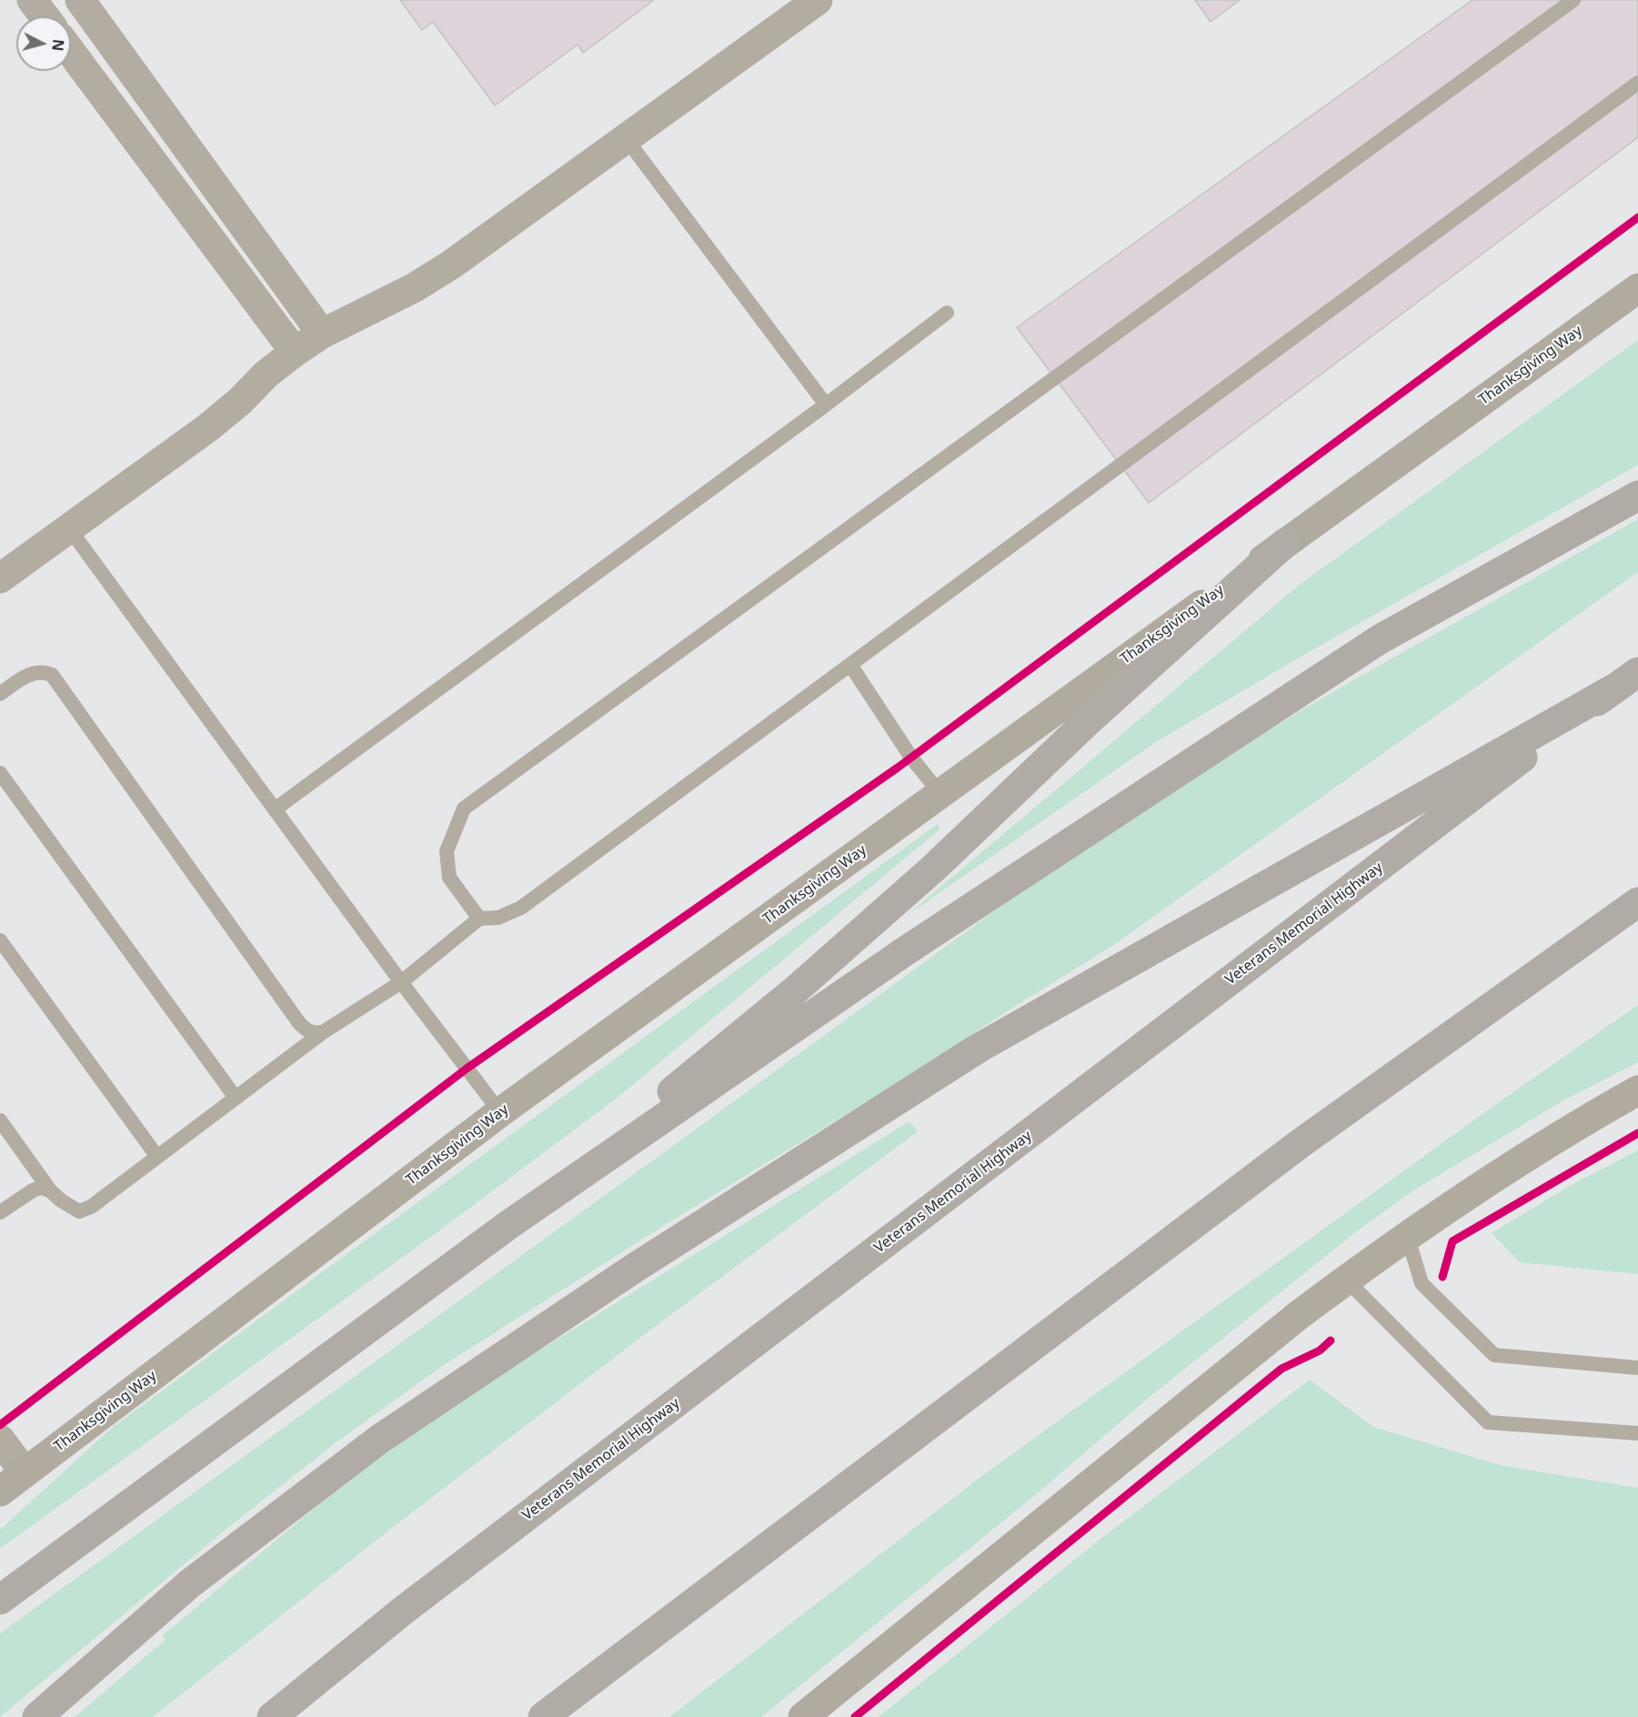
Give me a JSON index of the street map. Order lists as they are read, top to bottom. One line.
{"streets":{"highway":["Veterans Memorial Highway"],"main road":["Thanksgiving Way"]},"north":"right"}
